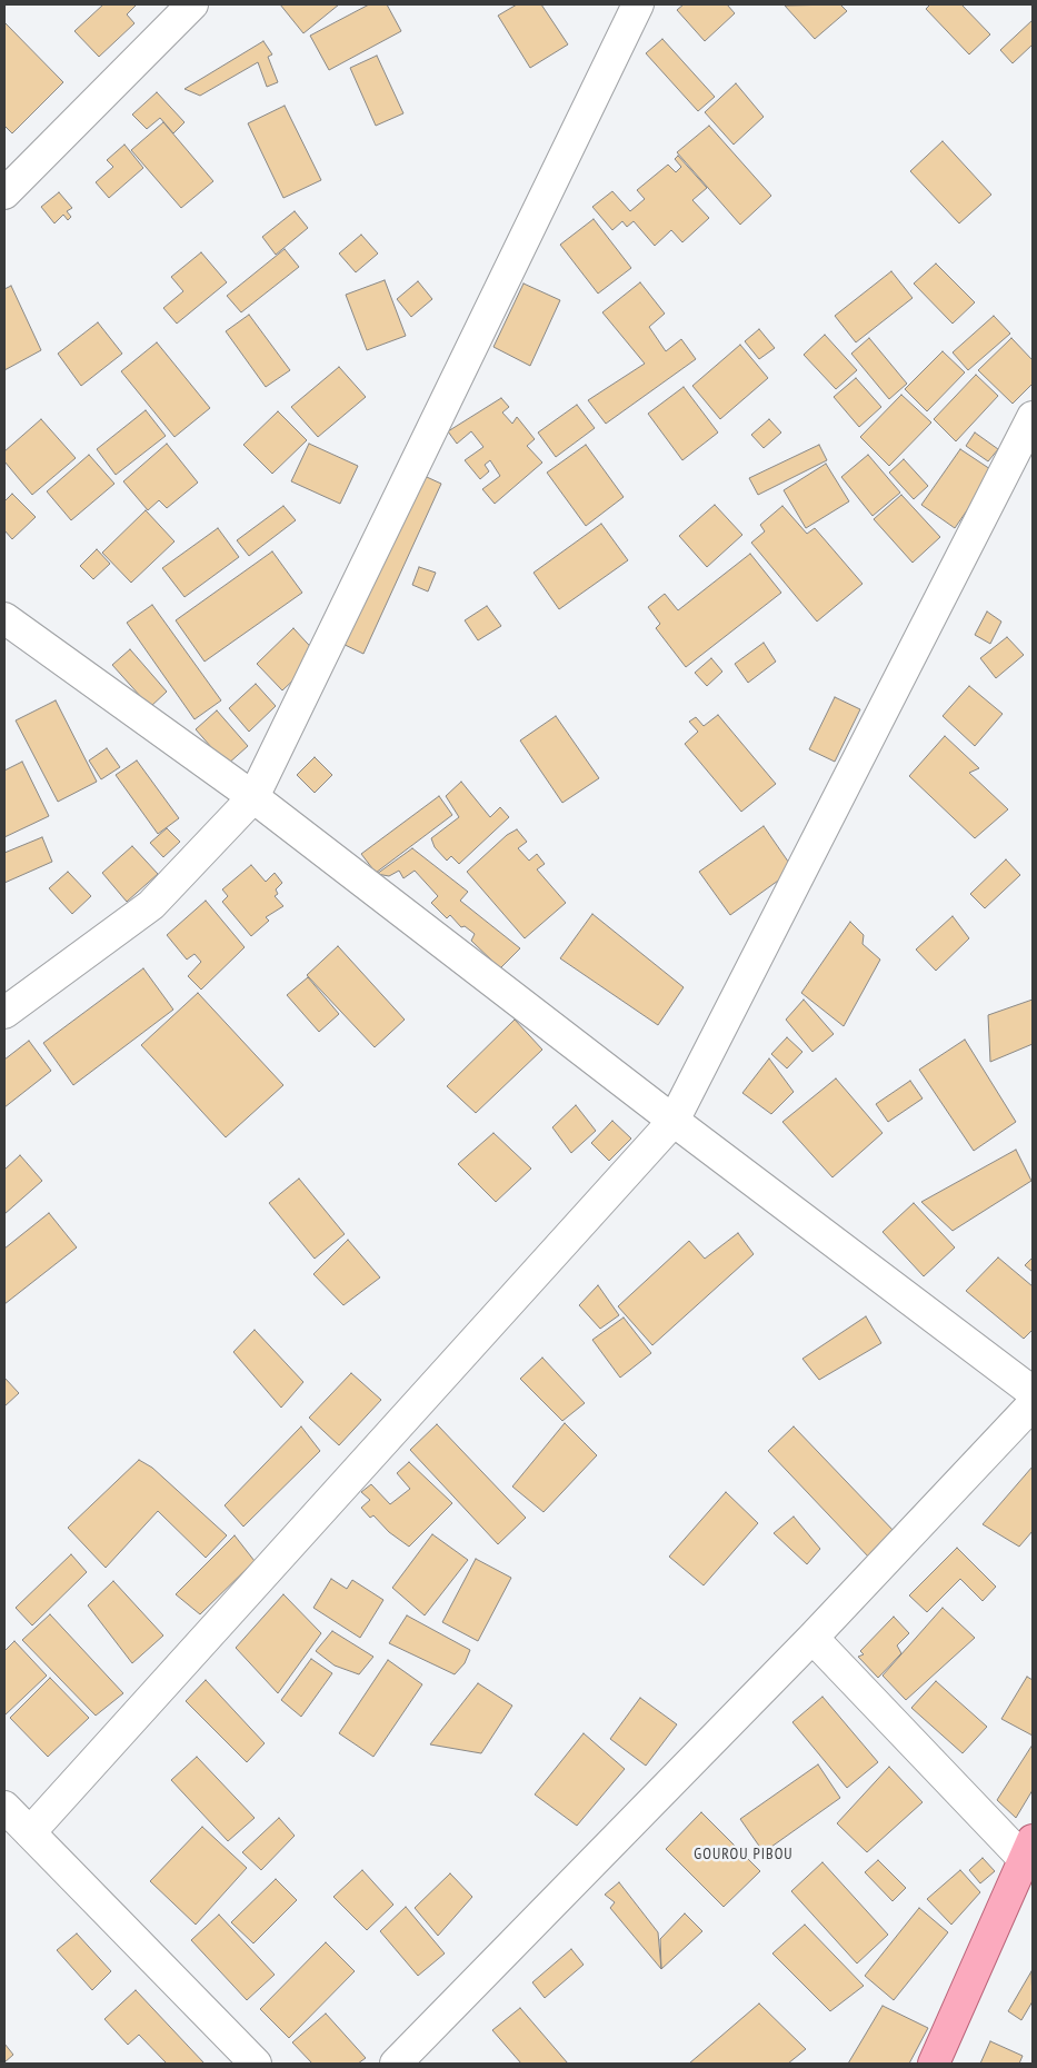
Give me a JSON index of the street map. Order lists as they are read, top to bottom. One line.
{"districts":["GOUROU PIBOU"]}
